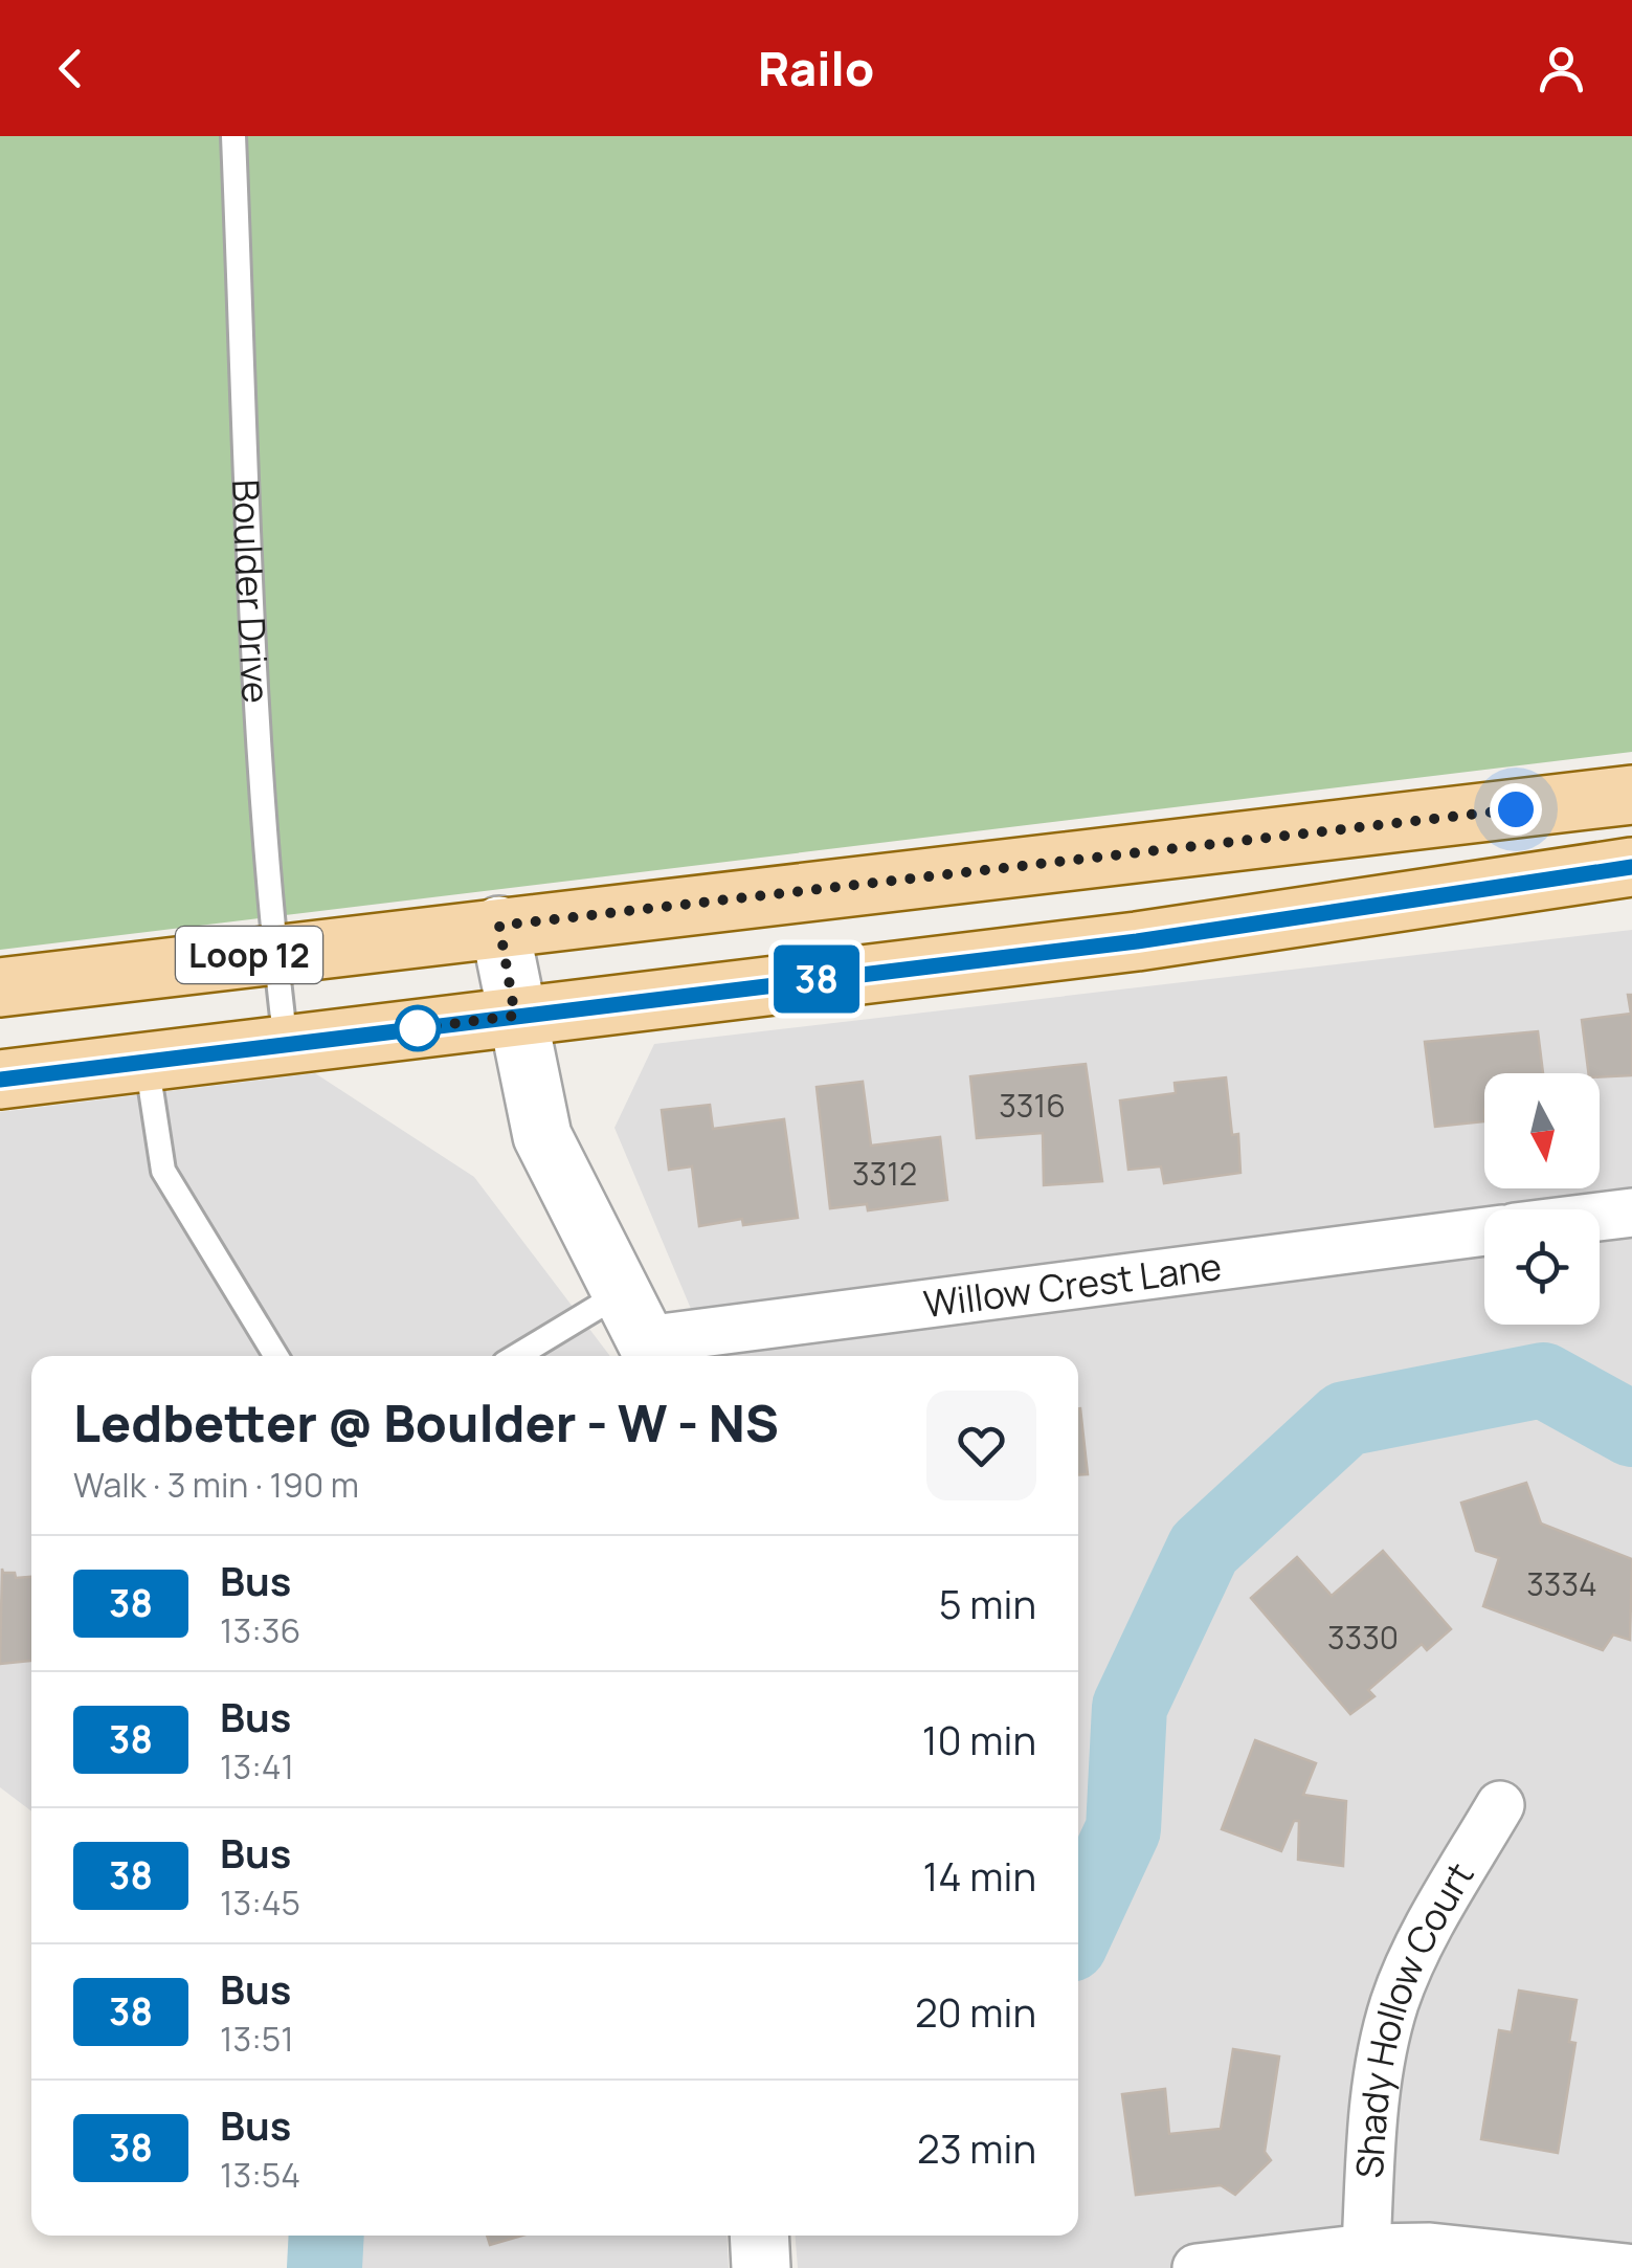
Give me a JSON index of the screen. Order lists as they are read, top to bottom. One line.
{"streets":{"main road":["Loop 12"],"street":["Willow Crest Lane","Shady Hollow Court"],"lane":["Boulder Drive"]},"crossings":[["Boulder Drive","Loop 12"]],"lines":["bus line 38"],"house_numbers":["3316","3312","3334","3330"],"north":"bottom","page":{"header":"Railo","on_map":"38","heading":["Ledbetter @ Boulder - W - NS","Walk · 3 min · 190 m"],"list":[{"mark":"38","name":"Bus","note":"13:36","value":"5 min"},{"mark":"38","name":"Bus","note":"13:41","value":"10 min"},{"mark":"38","name":"Bus","note":"13:45","value":"14 min"},{"mark":"38","name":"Bus","note":"13:51","value":"20 min"},{"mark":"38","name":"Bus","note":"13:54","value":"23 min"}]}}
